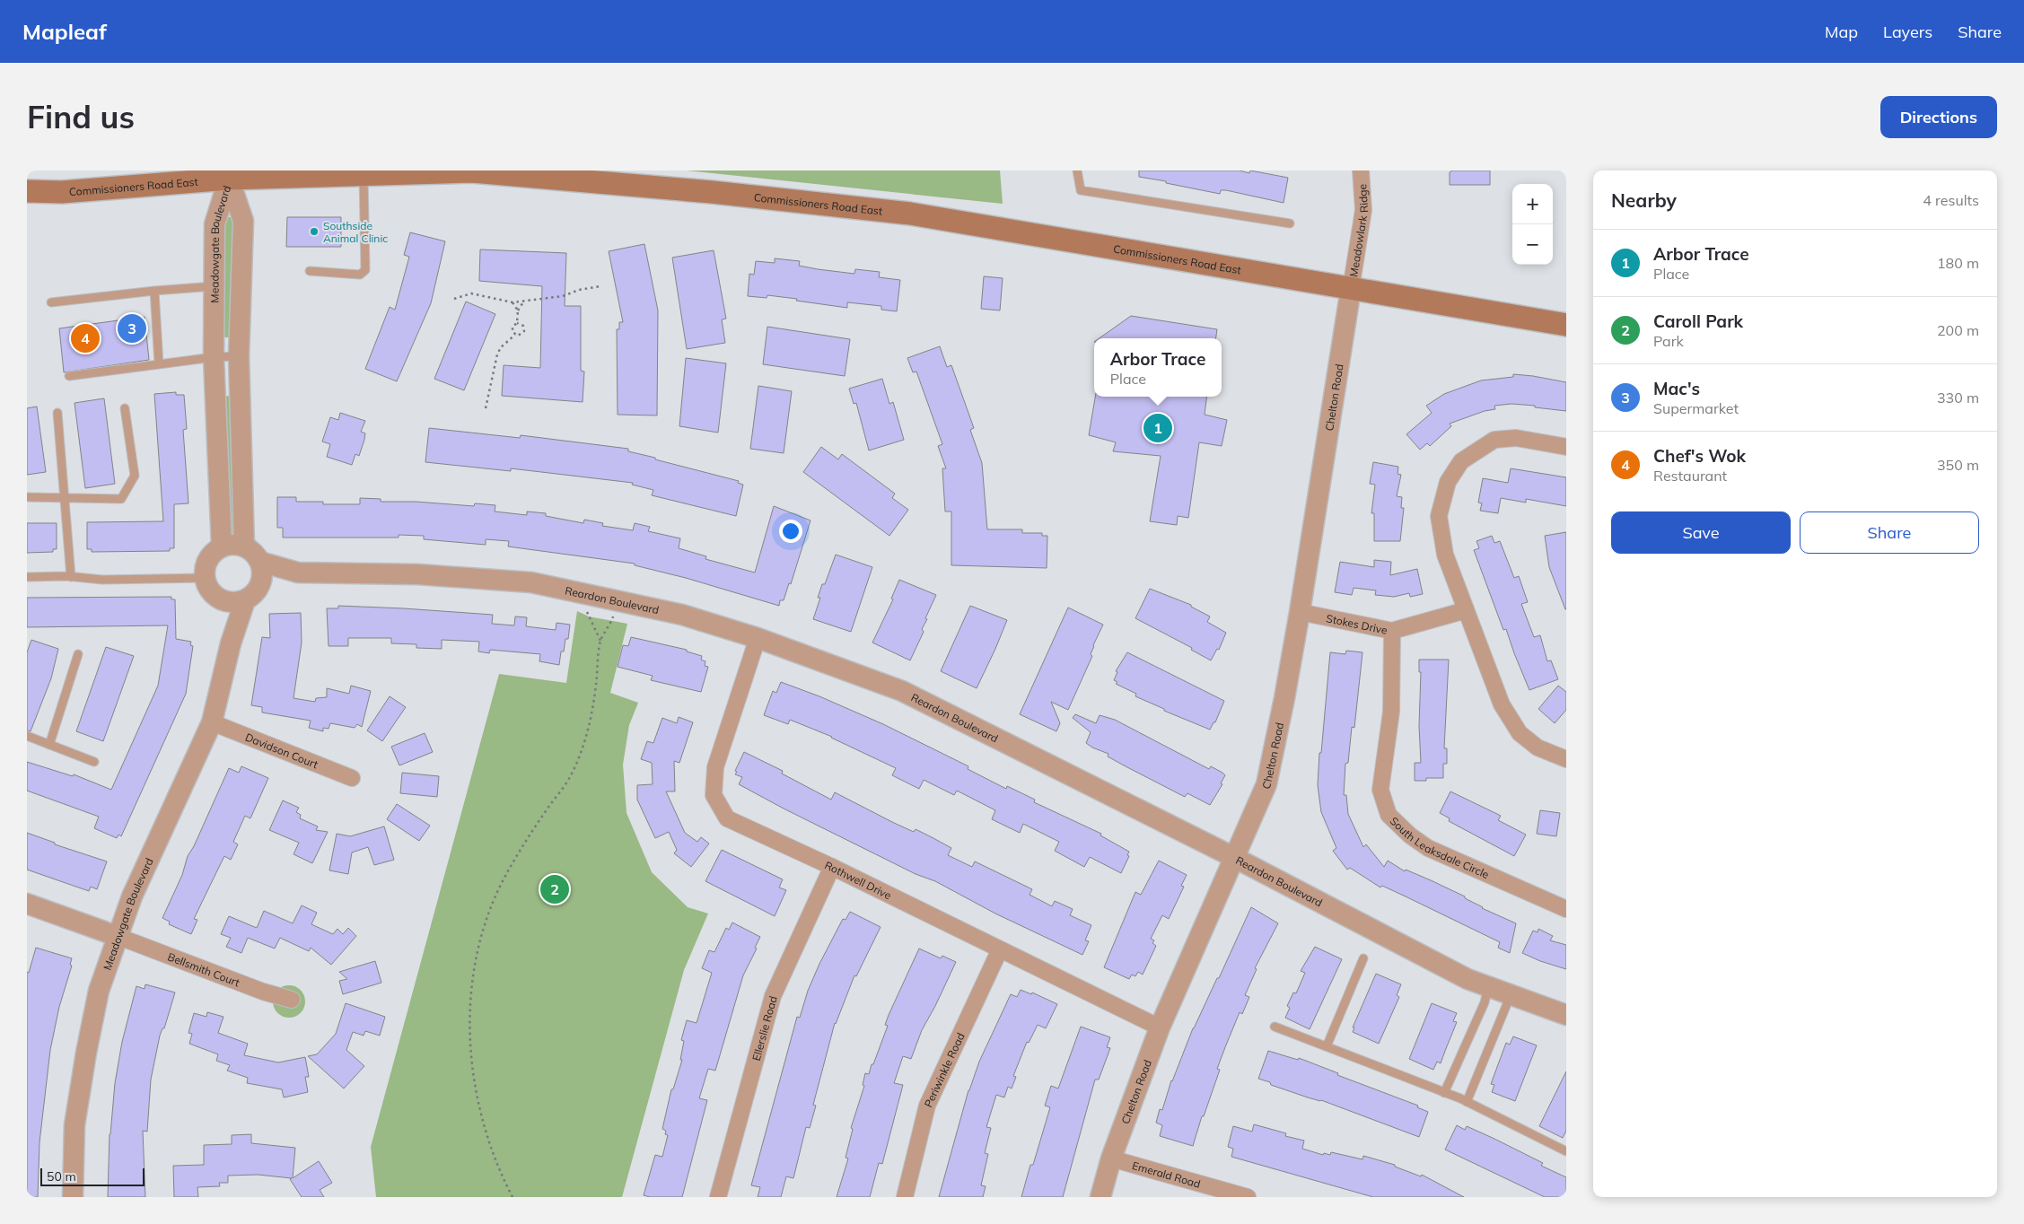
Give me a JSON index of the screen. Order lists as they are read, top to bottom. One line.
{"streets":{"main road":["Commissioners Road East"],"street":["Meadowlark Ridge","Meadowgate Boulevard","Chelton Road","Reardon Boulevard","Stokes Drive","Davidson Court","South Leaksdale Circle","Rothwell Drive","Bellsmith Court","Ellerslie Road","Periwinkle Road","Emerald Road"]},"crossings":[["Commissioners Road East","Meadowlark Ridge"],["Commissioners Road East","Meadowgate Boulevard"],["Commissioners Road East","Chelton Road"],["Meadowlark Ridge","Chelton Road"],["Meadowgate Boulevard","Reardon Boulevard"],["Meadowgate Boulevard","Davidson Court"],["Meadowgate Boulevard","Bellsmith Court"],["Chelton Road","Reardon Boulevard"],["Chelton Road","Stokes Drive"],["Chelton Road","Rothwell Drive"],["Chelton Road","Emerald Road"],["Reardon Boulevard","Rothwell Drive"],["Stokes Drive","South Leaksdale Circle"],["Rothwell Drive","Ellerslie Road"],["Rothwell Drive","Periwinkle Road"]],"places":["Southside Animal Clinic"],"scale_bar":"50 m","page":{"header":"Mapleaf","nav":["Map","Layers","Share"],"buttons":["Directions",["Save","Share"]],"title":"Find us","heading":["Nearby","4 results"],"map_buttons":["+","−"],"list":[{"mark":"1","name":"Arbor Trace","note":"Place","value":"180 m"},{"mark":"2","name":"Caroll Park","note":"Park","value":"200 m"},{"mark":"3","name":"Mac's","note":"Supermarket","value":"330 m"},{"mark":"4","name":"Chef's Wok","note":"Restaurant","value":"350 m"}],"pins":["3","4","1","2"],"popup":["Arbor Trace","Place"],"scale":"50 m"}}
